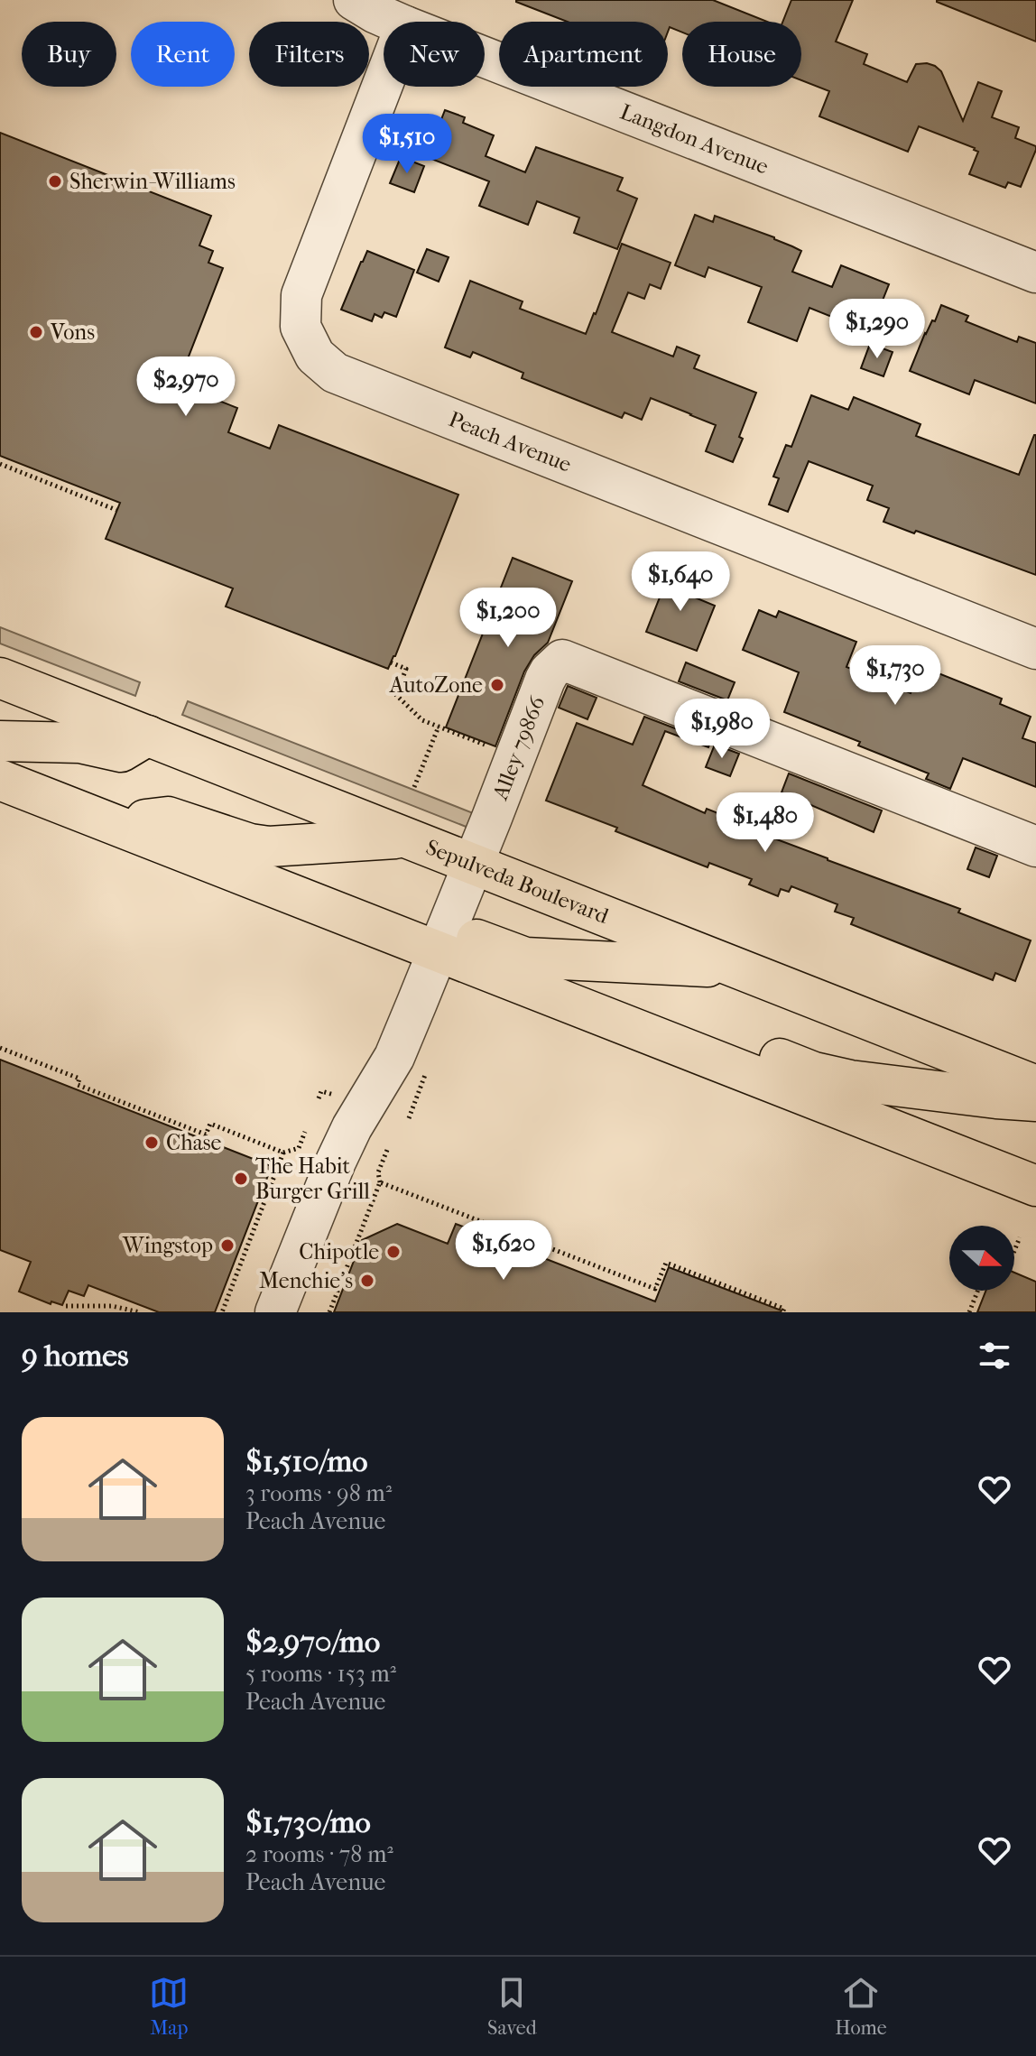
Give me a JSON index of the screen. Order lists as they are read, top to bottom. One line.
{"streets":{"main road":["Sepulveda Boulevard"],"street":["Langdon Avenue","Peach Avenue","Alley 79866"]},"crossings":[["Alley 79866","Sepulveda Boulevard"]],"places":["Sherwin-Williams","Vons","AutoZone","Chase","The Habit Burger Grill","Wingstop","Chipotle","Menchie's"],"north":"right","page":{"chip":["Buy","Rent","Filters","New","Apartment","House"],"price":["$1,510","$1,290","$2,970","$1,640","$1,200","$1,730","$1,980","$1,480","$1,620"],"heading":"9 homes","list":[{"name":"$1,510/mo","note":"3 rooms · 98 m² · Peach Avenue"},{"name":"$2,970/mo","note":"5 rooms · 153 m² · Peach Avenue"},{"name":"$1,730/mo","note":"2 rooms · 78 m² · Peach Avenue"}],"tabs":["Map","Saved","Home"]}}
